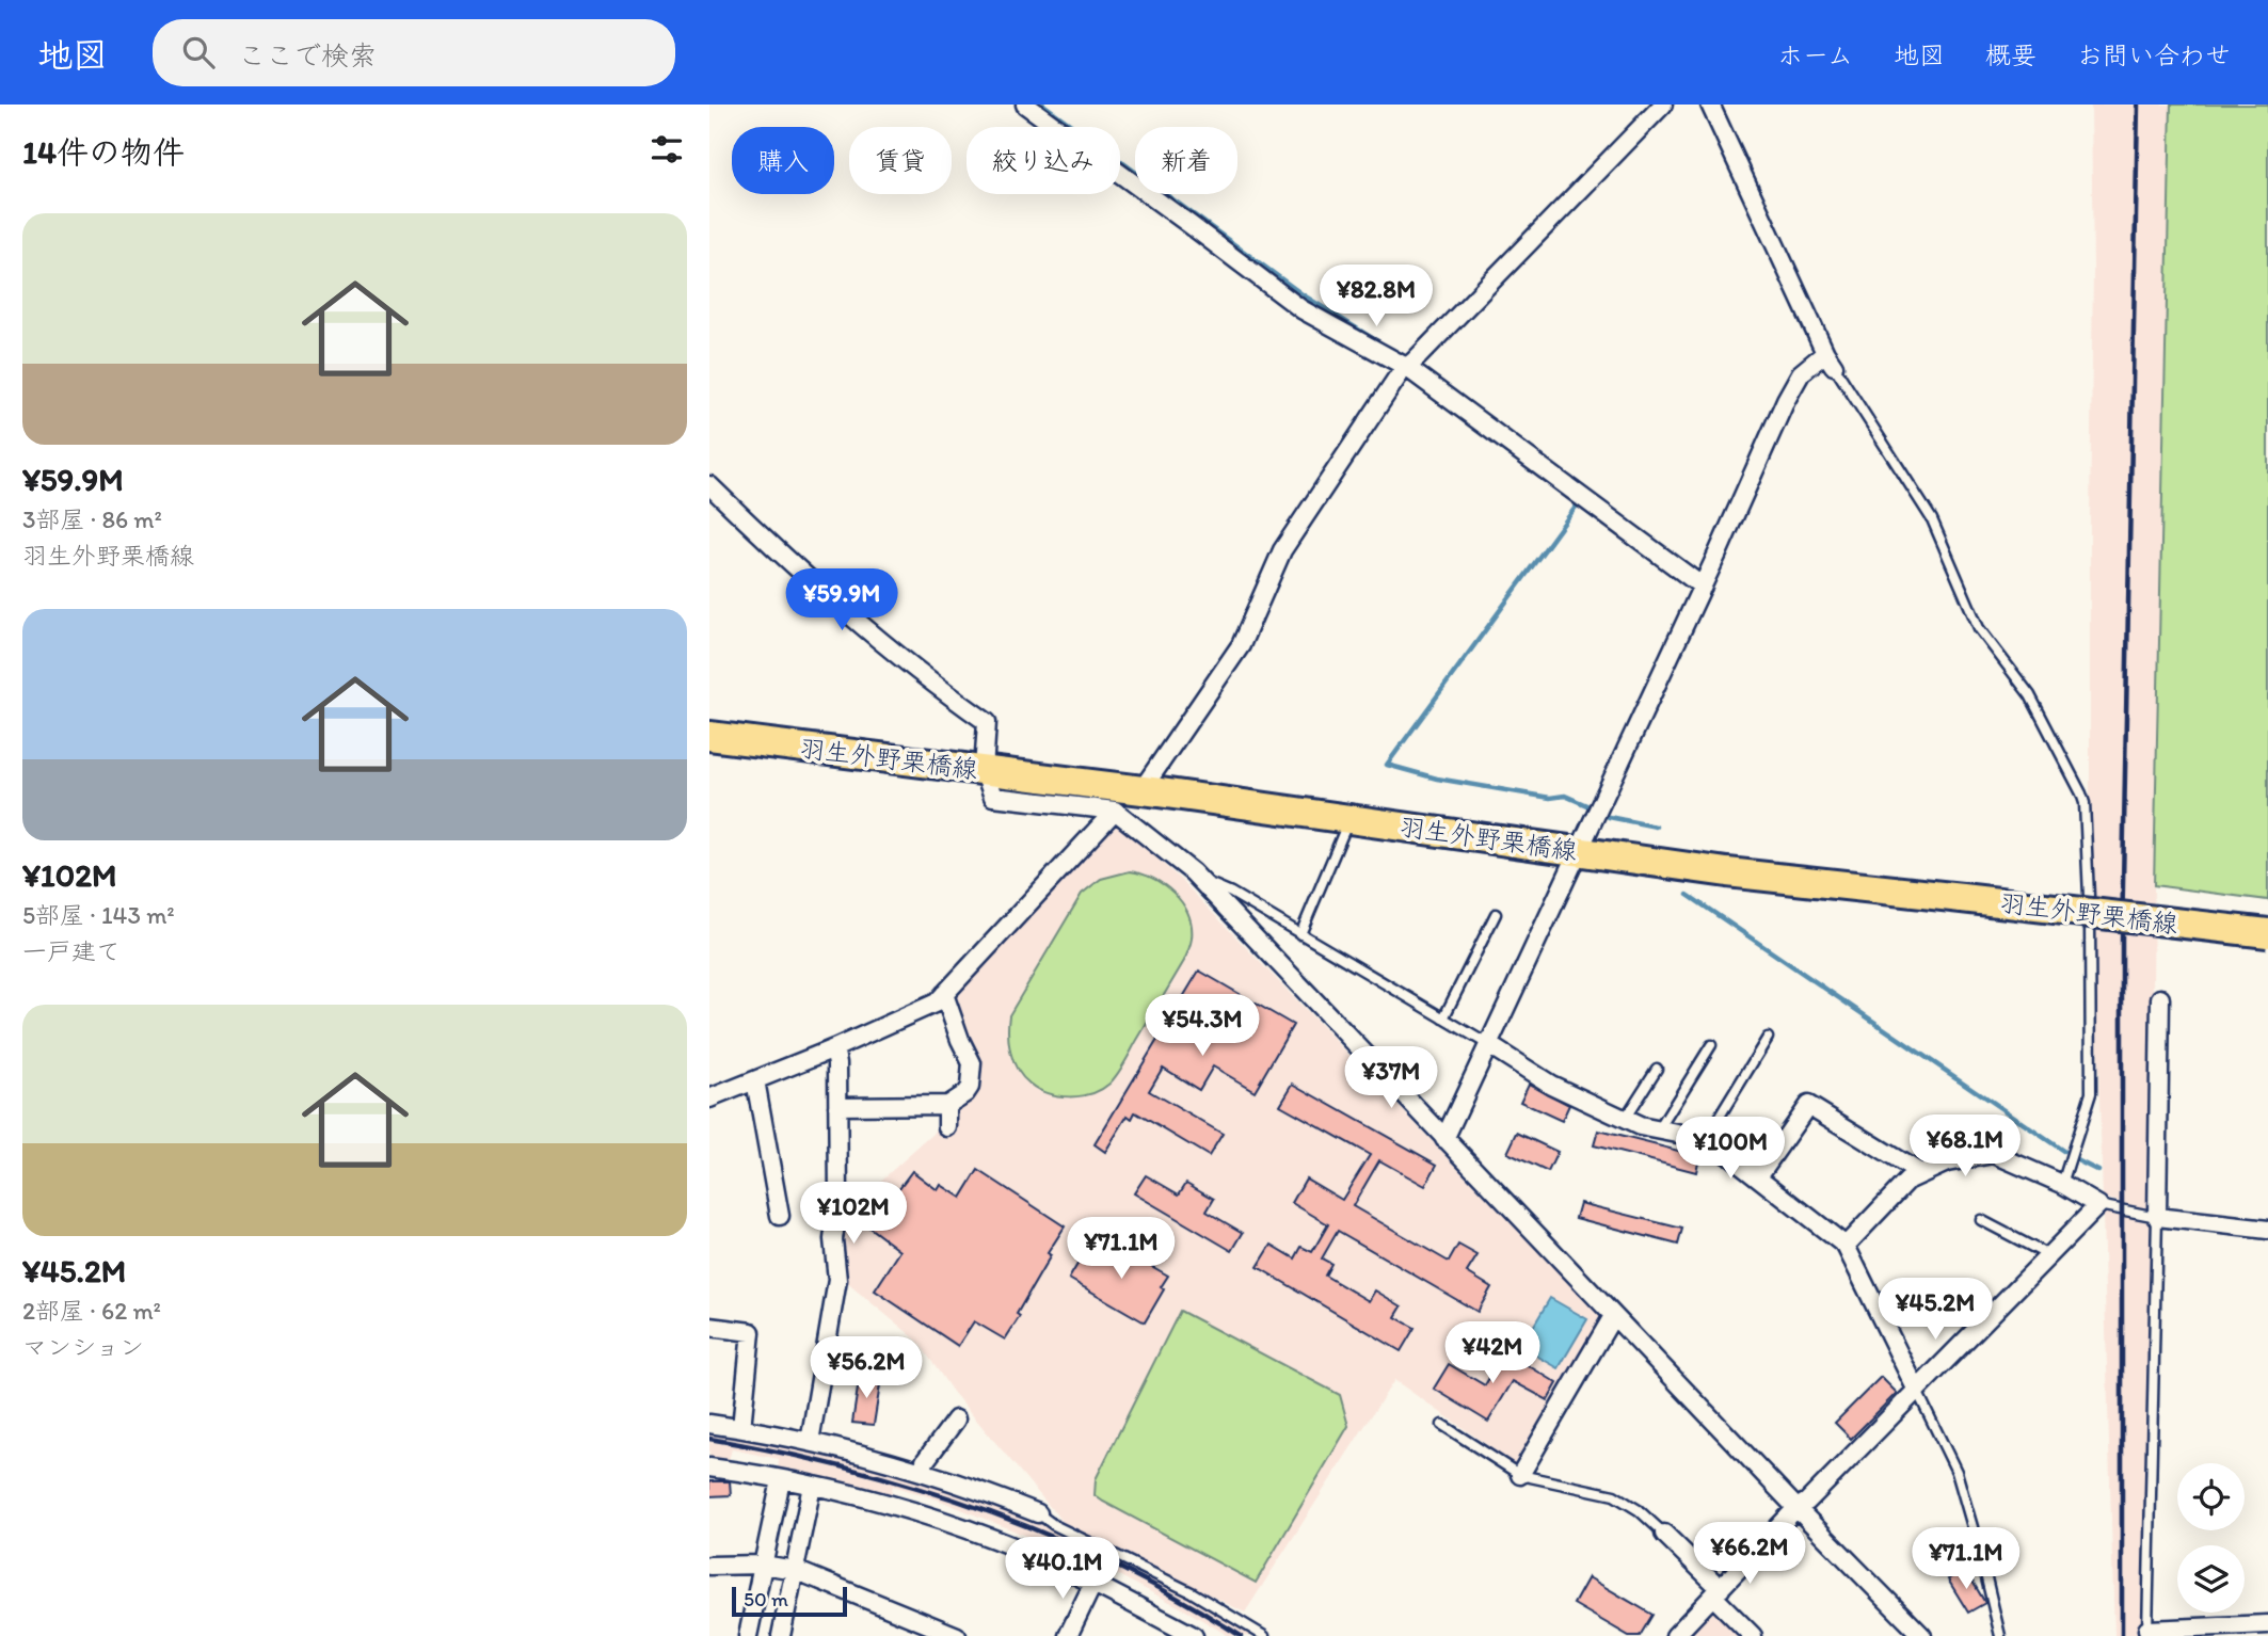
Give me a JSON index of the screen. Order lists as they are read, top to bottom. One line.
{"streets":{"main road":["羽生外野栗橋線"]},"scale_bar":"50 m","page":{"header":"地図","search":"ここで検索","nav":["ホーム","地図","概要","お問い合わせ"],"heading":"14件の物件","chip":["購入","賃貸","絞り込み","新着"],"list":[{"name":"¥59.9M","note":"3部屋 · 86 m² · 羽生外野栗橋線"},{"name":"¥102M","note":"5部屋 · 143 m² · 一戸建て"},{"name":"¥45.2M","note":"2部屋 · 62 m² · マンション"}],"price":["¥82.8M","¥59.9M","¥54.3M","¥37M","¥68.1M","¥100M","¥102M","¥71.1M","¥45.2M","¥42M","¥56.2M","¥66.2M","¥71.1M","¥40.1M"],"scale":"50 m"}}
